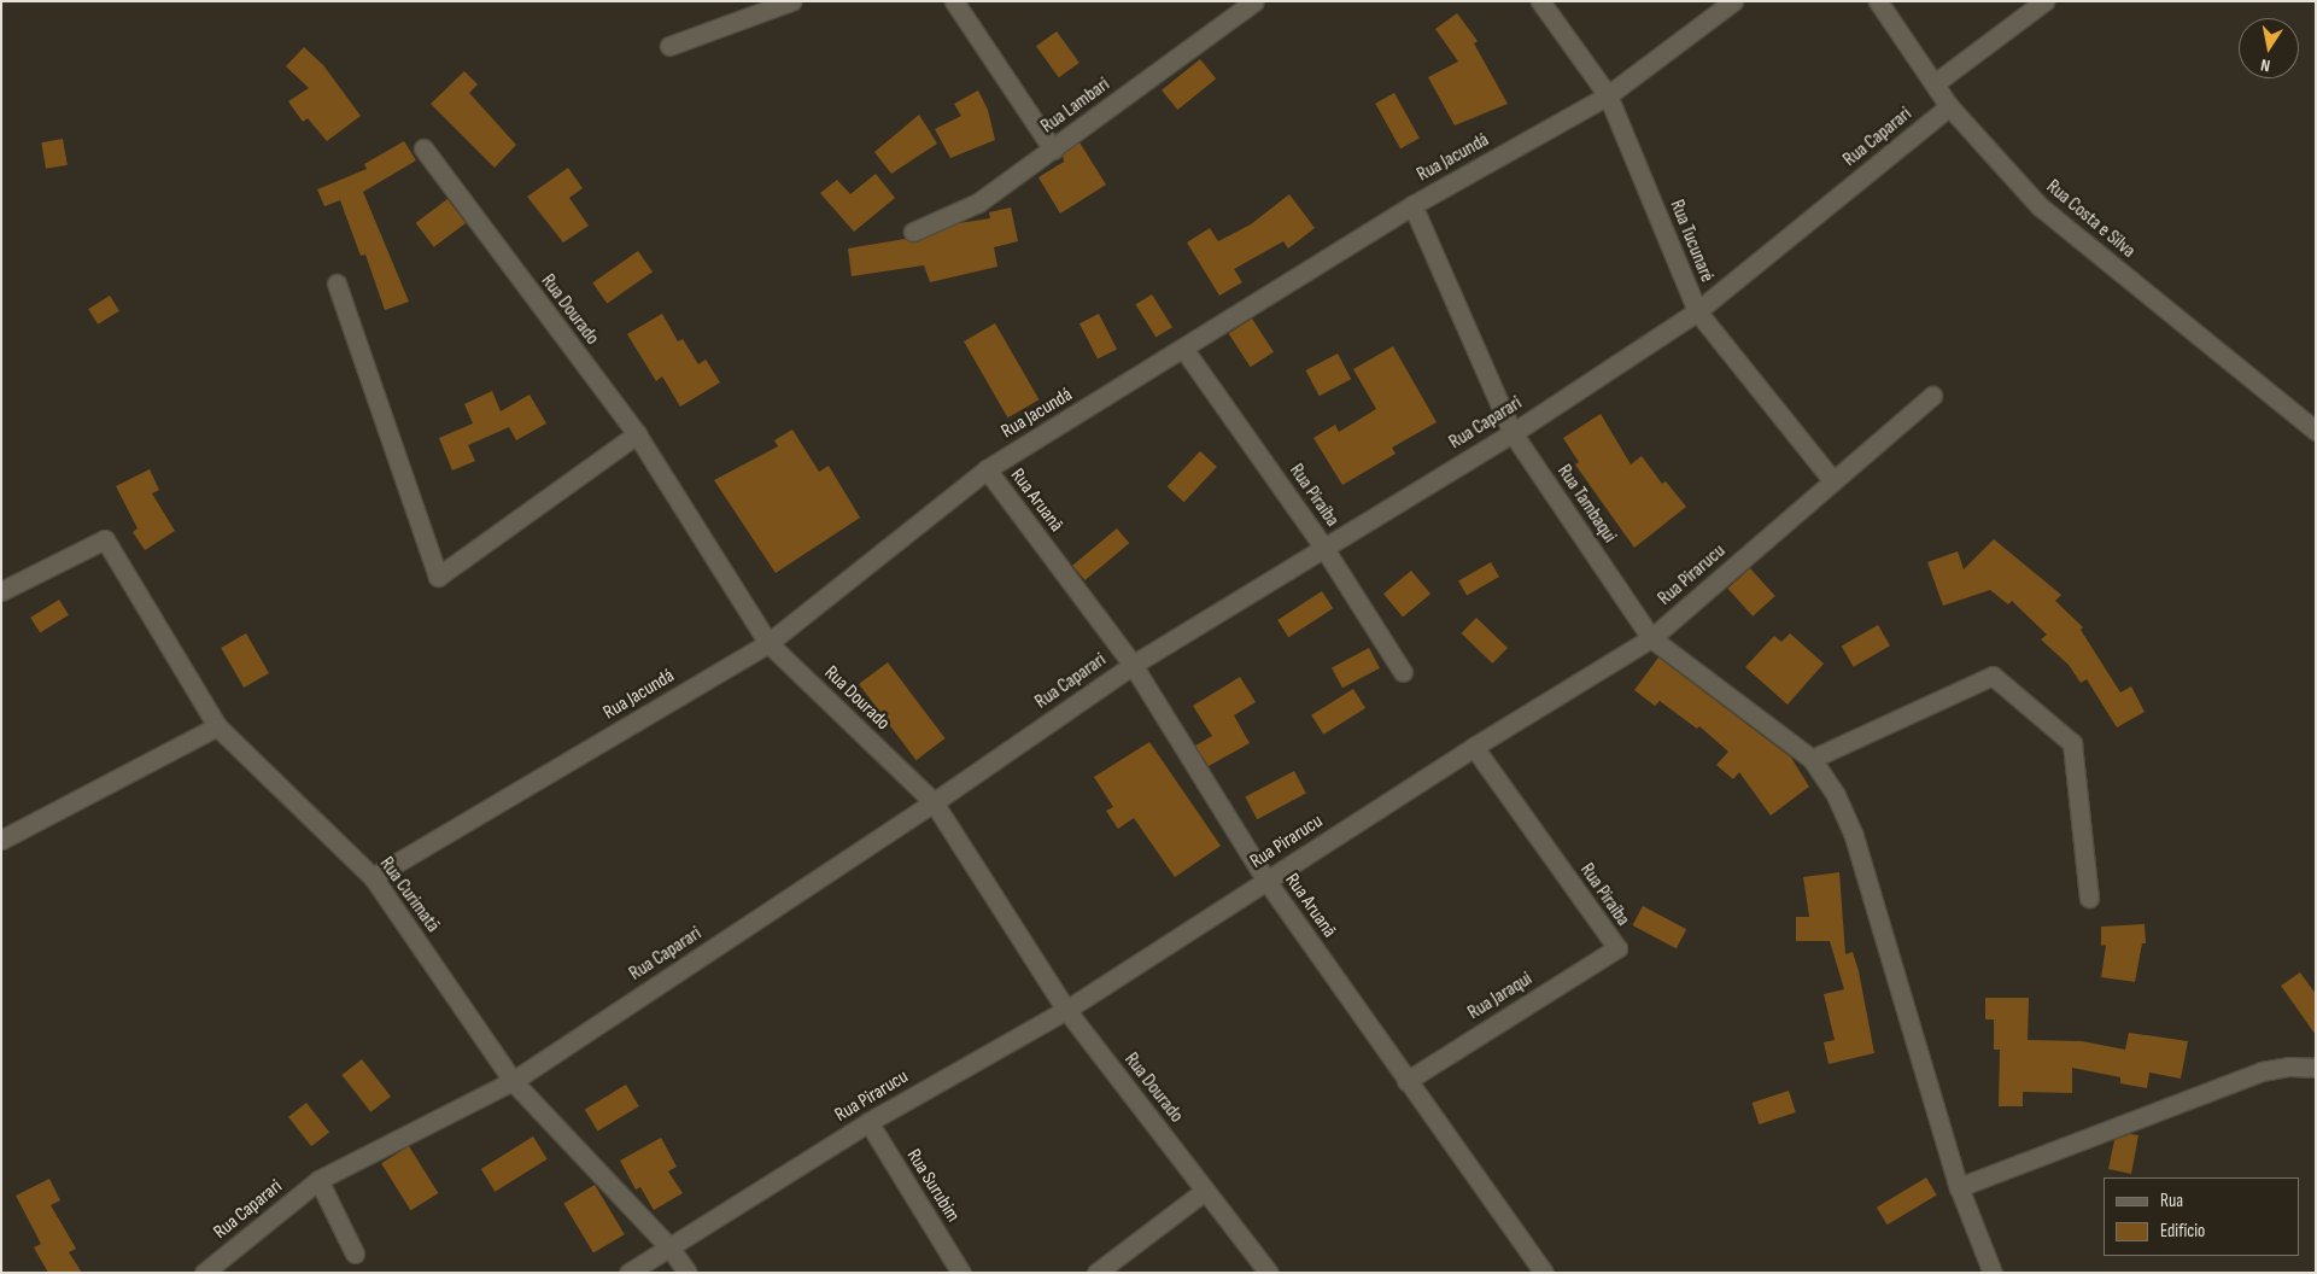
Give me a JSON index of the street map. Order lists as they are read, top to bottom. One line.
{"streets":{"street":["Rua Lambari","Rua Caparari","Rua Jacundá","Rua Costa e Silva","Rua Tucunaré","Rua Dourado","Rua Piraíba","Rua Aruanã","Rua Tambaqui","Rua Pirarucu","Rua Curimatã","Rua Jaraqui","Rua Surubim"]},"crossings":[["Rua Caparari","Rua Costa e Silva"],["Rua Caparari","Rua Tucunaré"],["Rua Caparari","Rua Dourado"],["Rua Caparari","Rua Piraíba"],["Rua Caparari","Rua Aruanã"],["Rua Caparari","Rua Tambaqui"],["Rua Caparari","Rua Curimatã"],["Rua Jacundá","Rua Tucunaré"],["Rua Jacundá","Rua Dourado"],["Rua Jacundá","Rua Piraíba"],["Rua Jacundá","Rua Aruanã"],["Rua Jacundá","Rua Tambaqui"],["Rua Jacundá","Rua Curimatã"],["Rua Tucunaré","Rua Pirarucu"],["Rua Dourado","Rua Pirarucu"],["Rua Piraíba","Rua Pirarucu"],["Rua Piraíba","Rua Jaraqui"],["Rua Aruanã","Rua Pirarucu"],["Rua Aruanã","Rua Jaraqui"],["Rua Tambaqui","Rua Pirarucu"],["Rua Pirarucu","Rua Curimatã"],["Rua Pirarucu","Rua Surubim"]],"legend":["Rua","Edifício"],"north":"bottom"}
